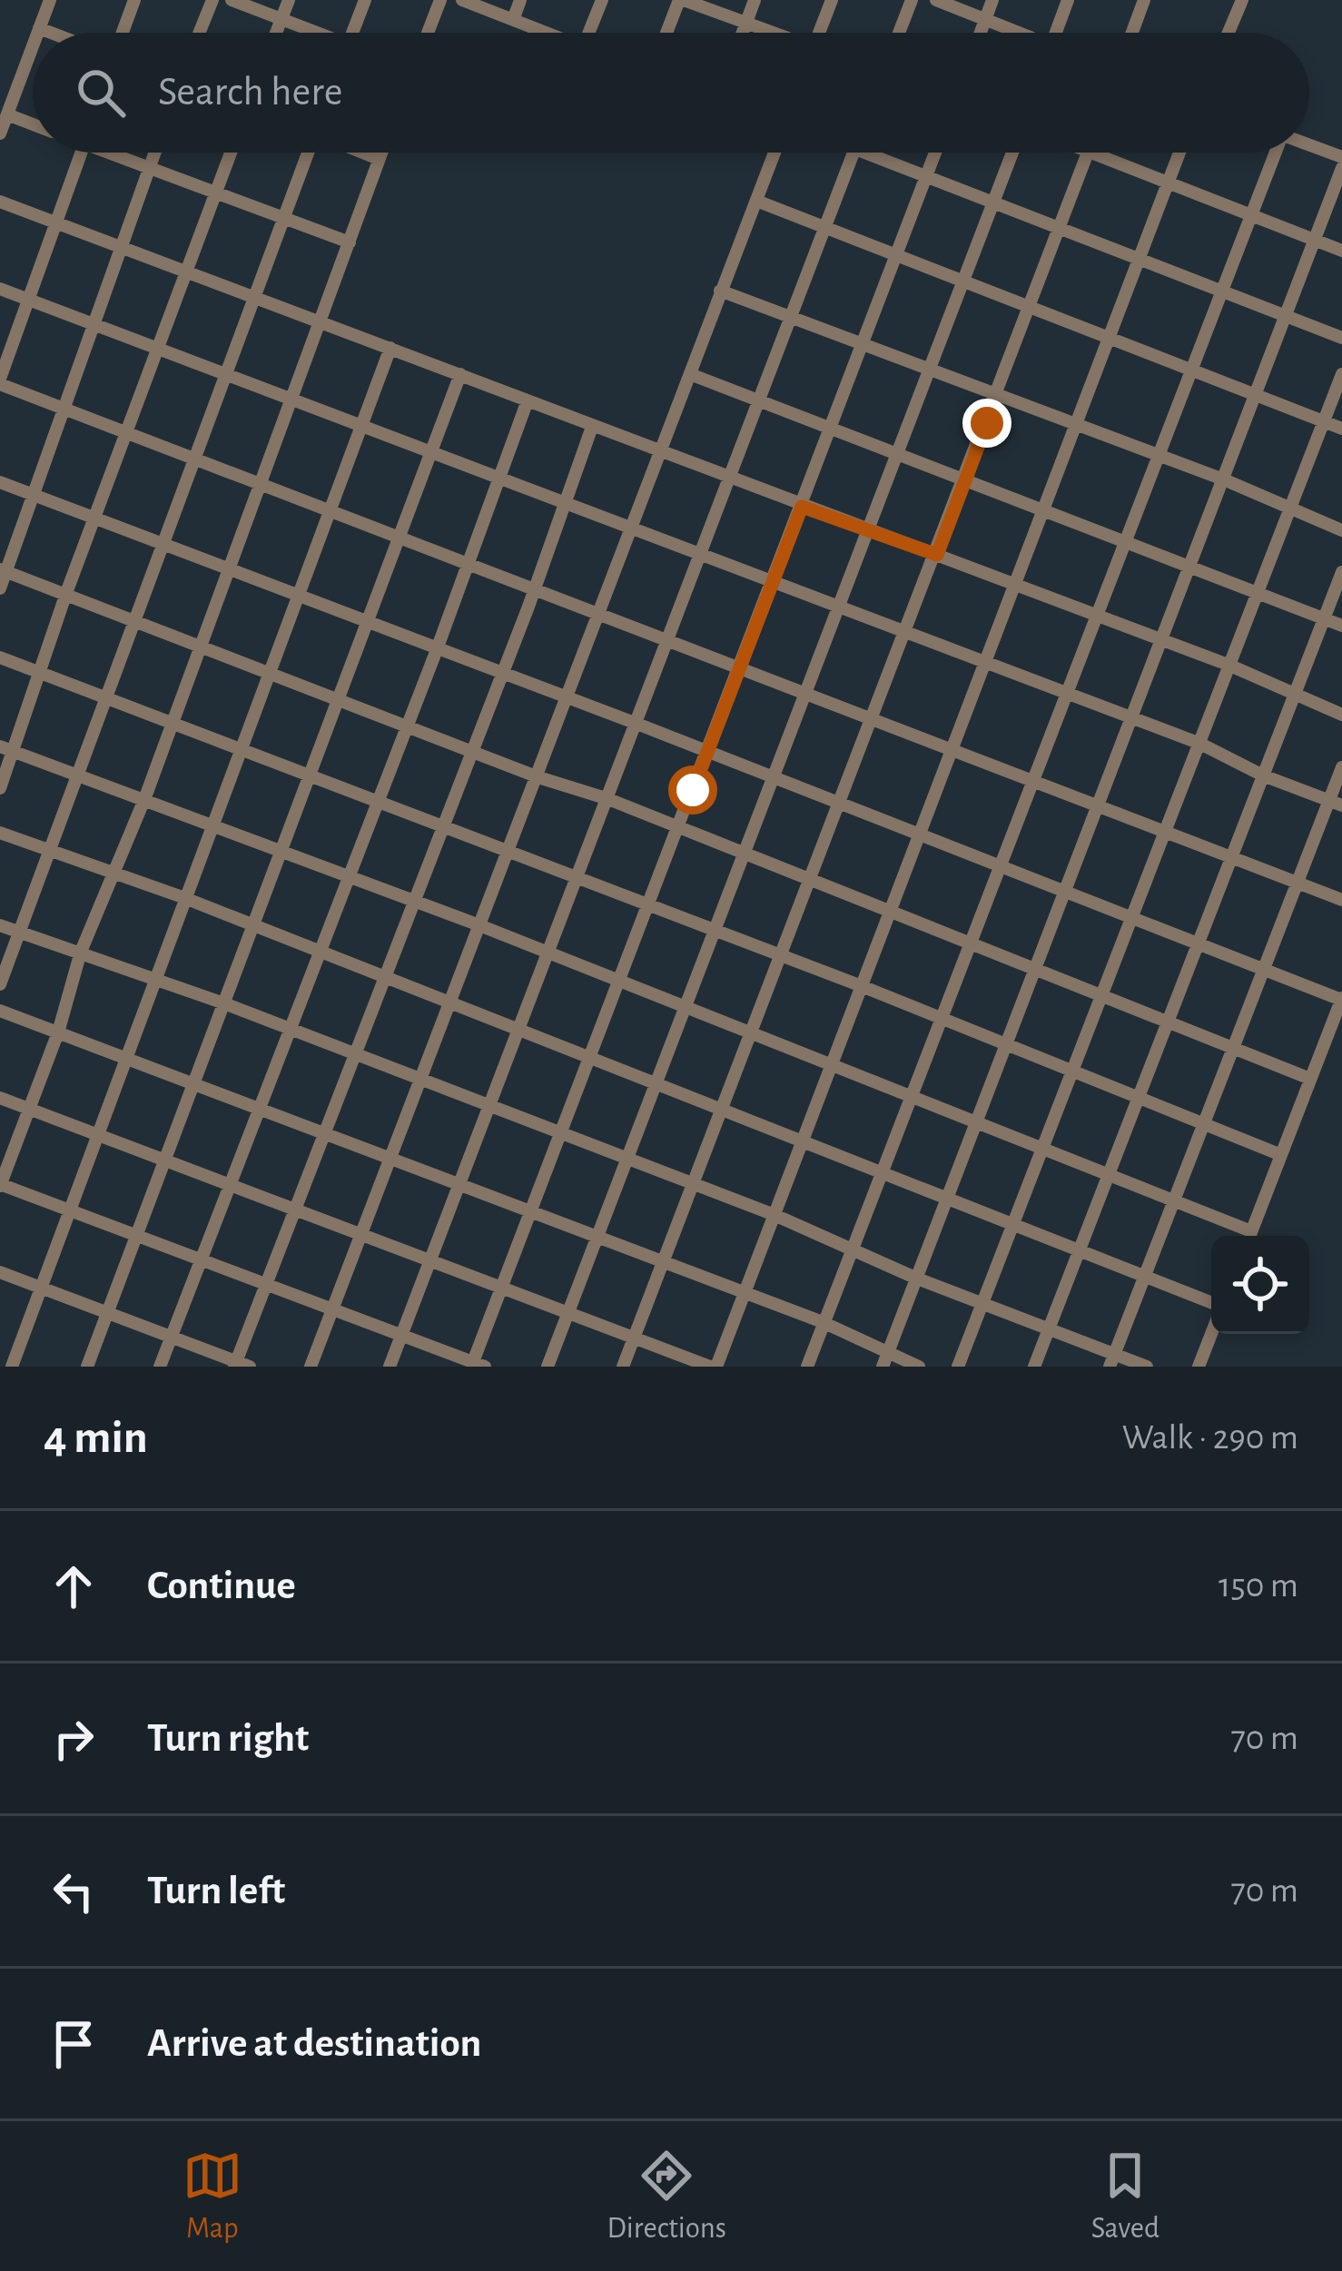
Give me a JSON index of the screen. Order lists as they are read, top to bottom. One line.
{"page":{"search":"Search here","heading":["4 min","Walk · 290 m"],"list":[["Continue","150 m"],["Turn right","70 m"],["Turn left","70 m"],"Arrive at destination"],"nav":["Map","Directions","Saved"]}}
